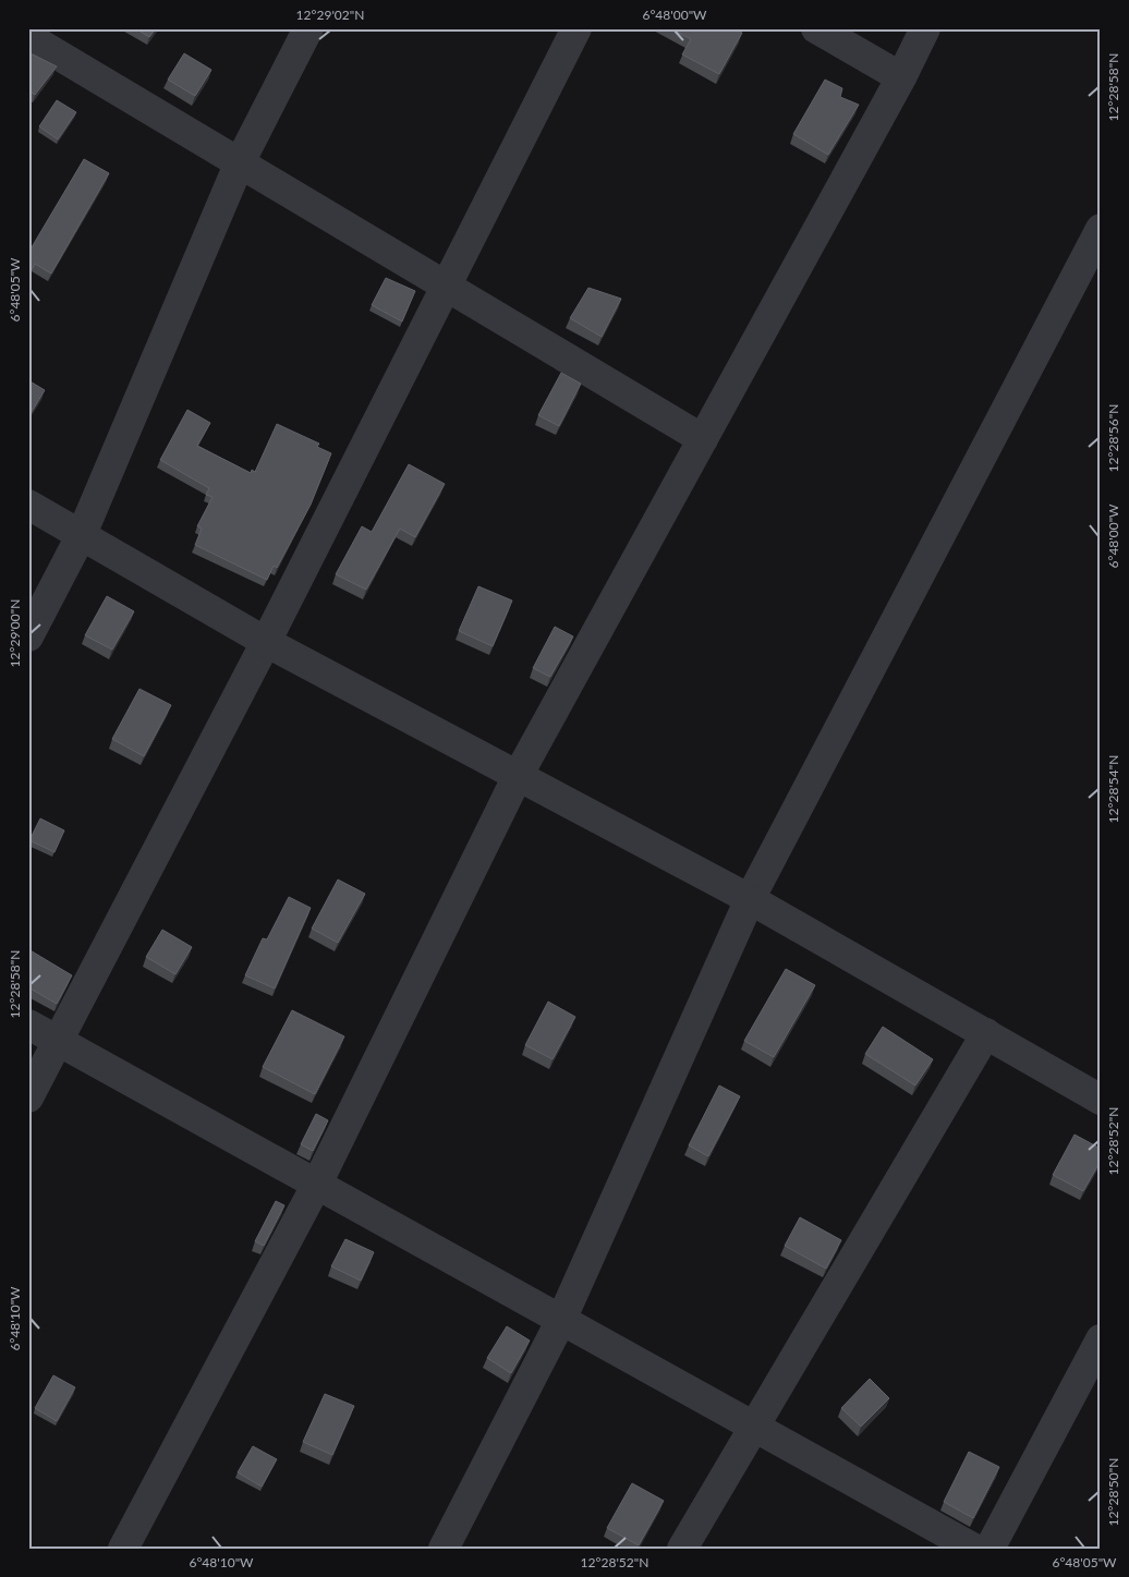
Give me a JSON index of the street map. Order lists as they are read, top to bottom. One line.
{"coordinates":["12°29'02\"N","6°48'00\"W","12°28'58\"N","6°48'05\"W","12°28'56\"N","12°29'00\"N","12°28'54\"N","12°28'52\"N","6°48'10\"W","12°28'50\"N"]}
